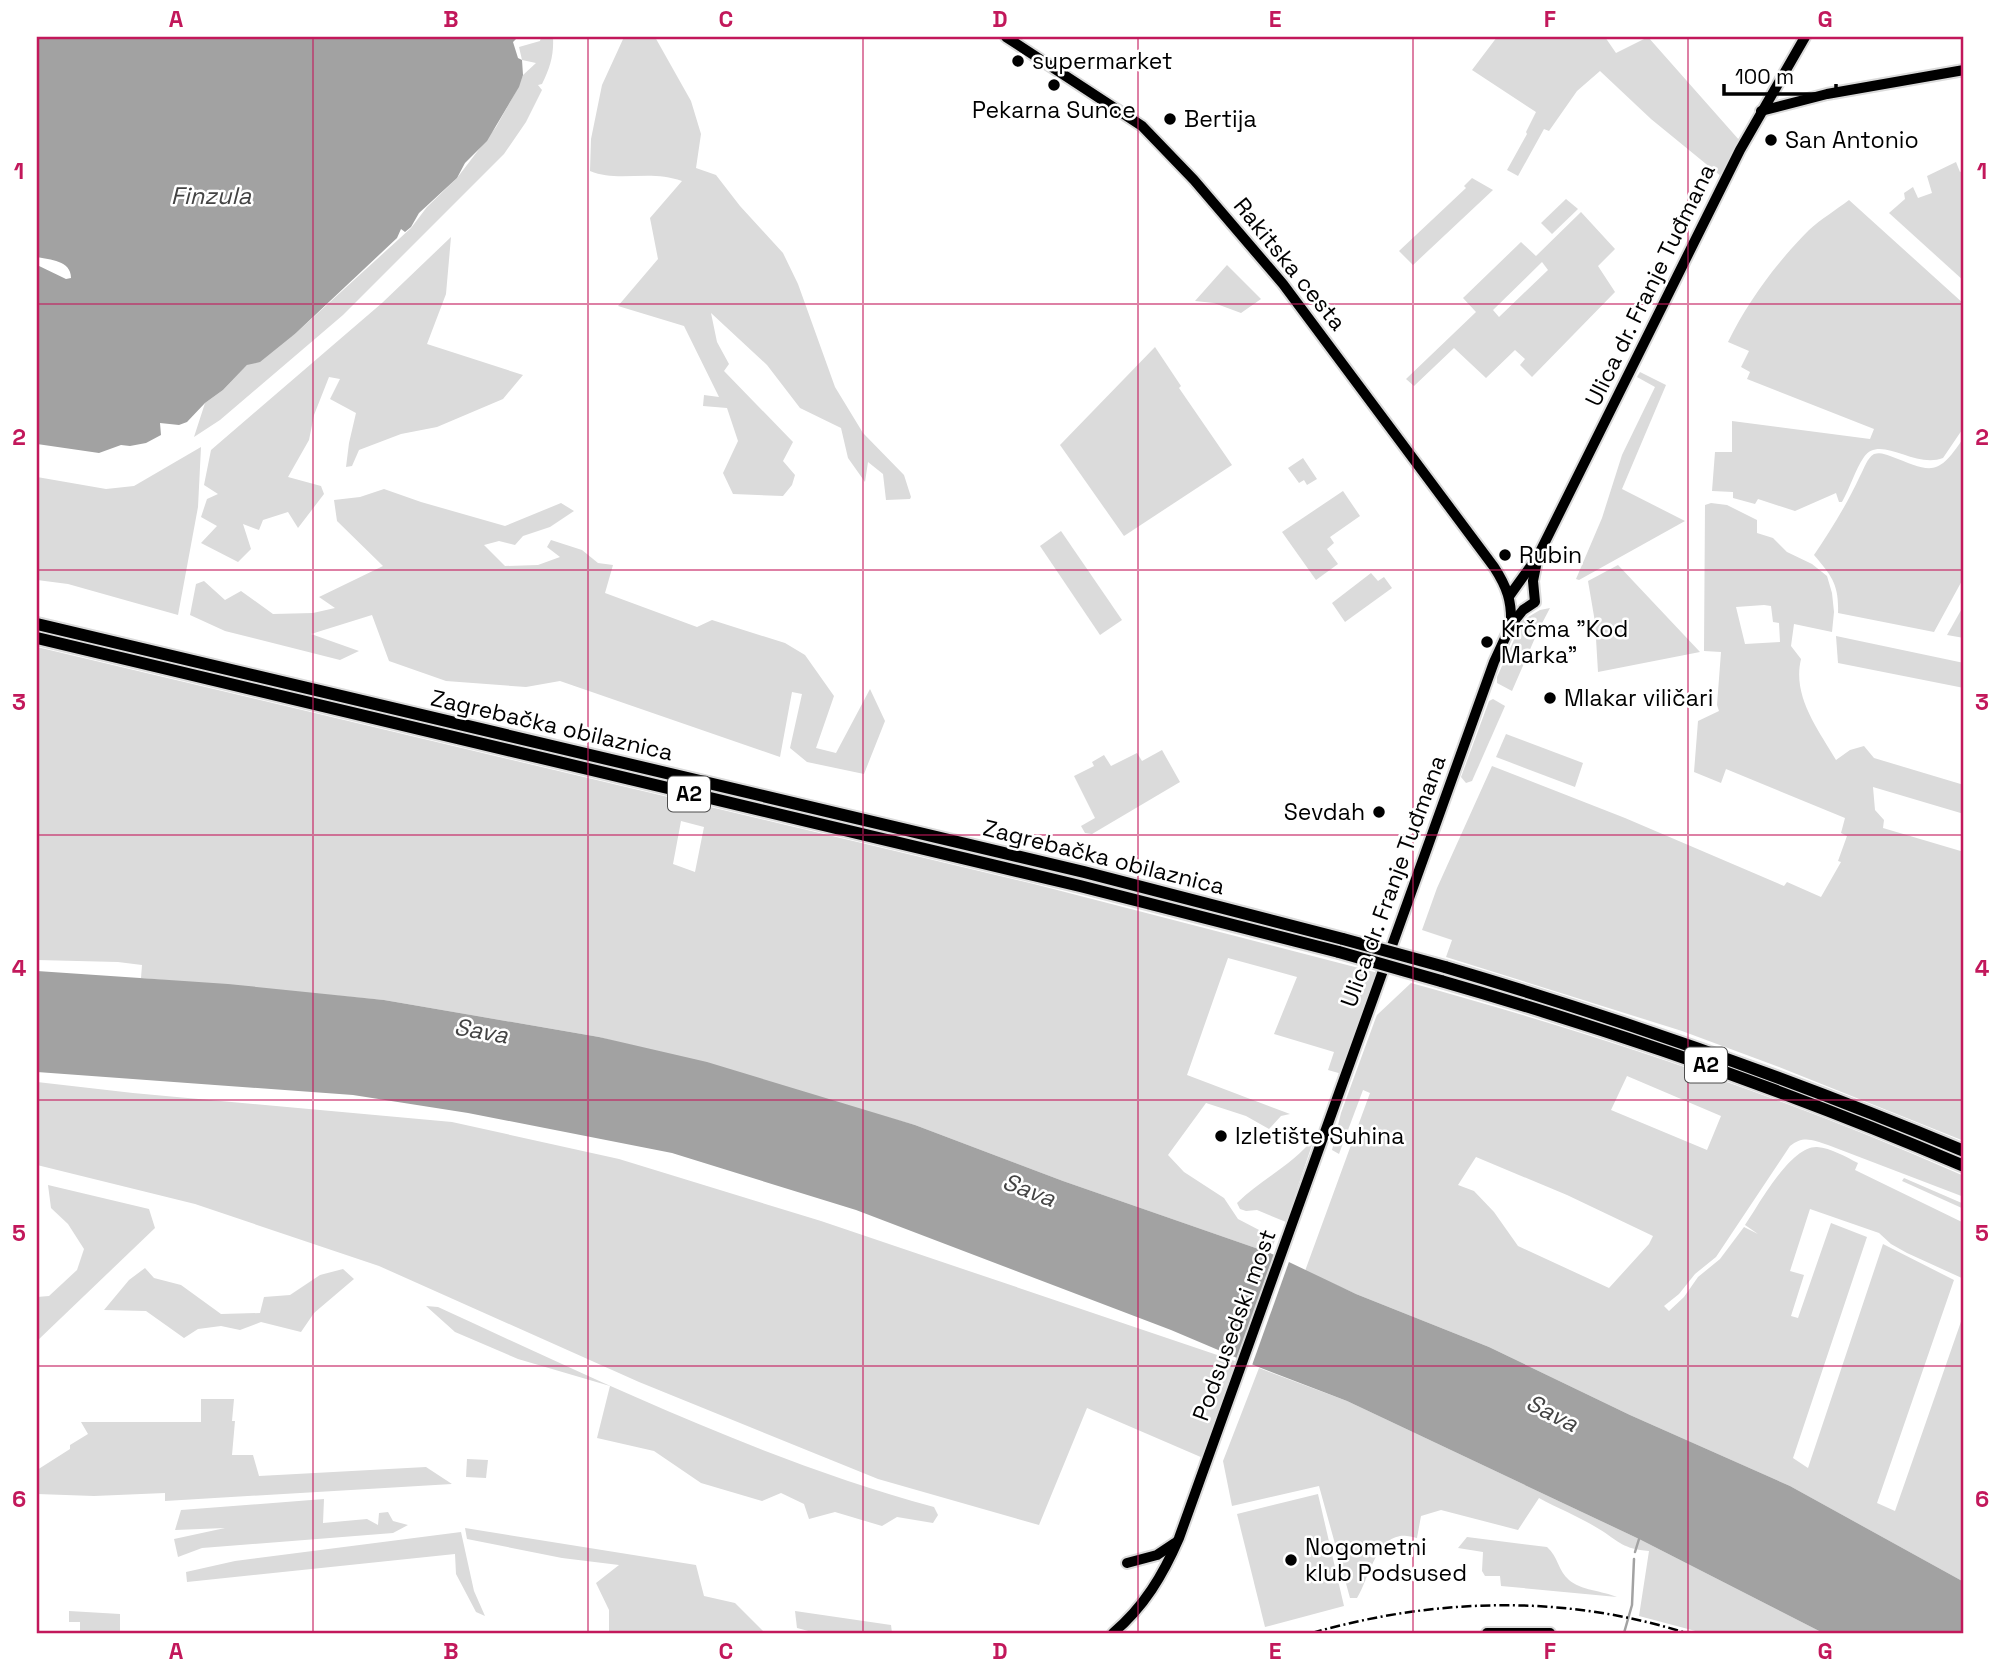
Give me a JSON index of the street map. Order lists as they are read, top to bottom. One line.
{"streets":{"highway":["Zagrebačka obilaznica","A2"],"main road":["Rakitska cesta","Ulica dr. Franje Tuđmana","Podsusedski most"]},"crossings":[["Rakitska cesta","Ulica dr. Franje Tuđmana"],["Ulica dr. Franje Tuđmana","Podsusedski most"]],"water":["Finzula","Sava"],"places":["supermarket","Pekarna Sunce","Bertija","San Antonio","Rubin","Krčma \"Kod Marka\"","Mlakar viličari","Sevdah","Izletište Suhina","Nogometni klub Podsused"],"scale_bar":"100 m","grid":{"columns":["A","B","C","D","E","F","G"],"rows":["1","2","3","4","5","6"]}}
